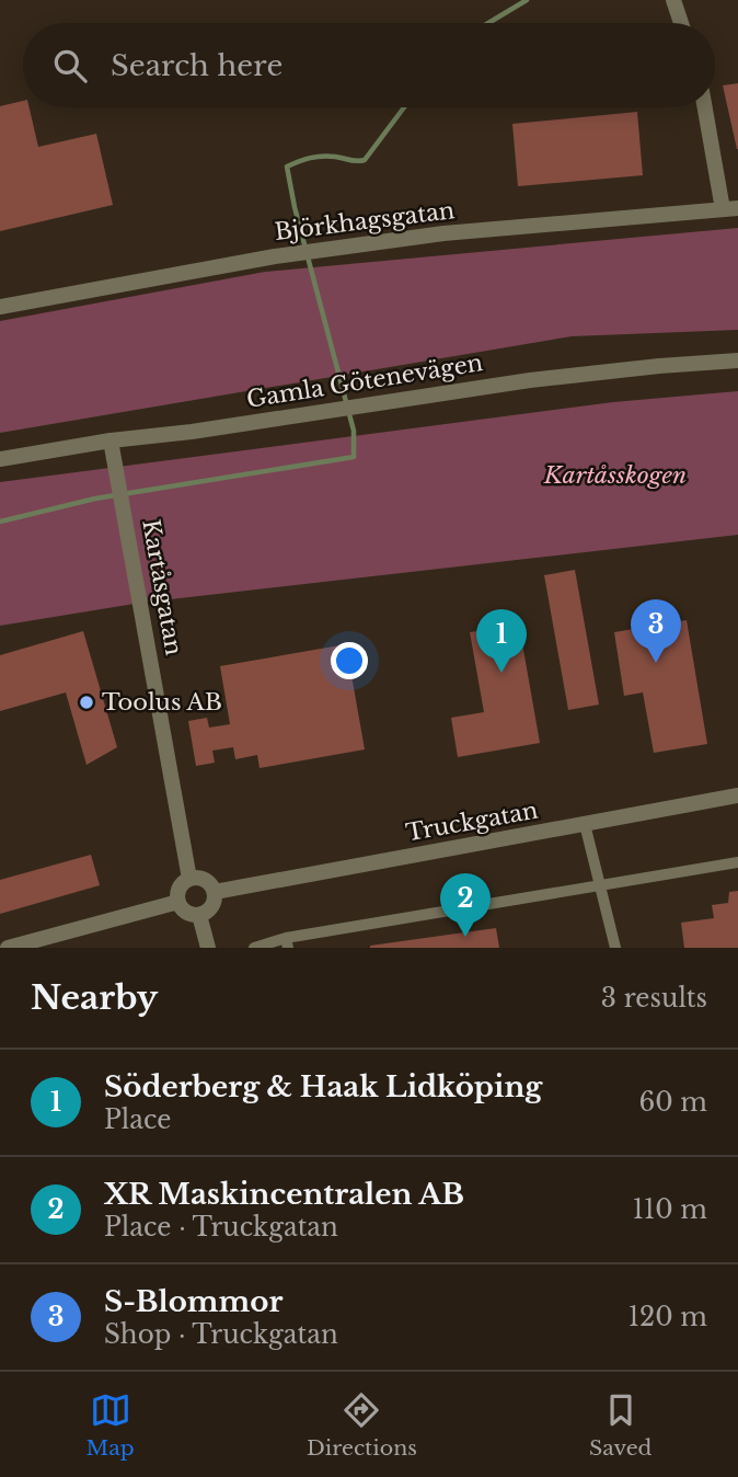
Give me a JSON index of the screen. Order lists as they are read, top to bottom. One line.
{"streets":{"street":["Björkhagsgatan","Gamla Götenevägen","Kartåsgatan","Truckgatan"]},"crossings":[["Gamla Götenevägen","Kartåsgatan"],["Kartåsgatan","Truckgatan"]],"parks":["Kartåsskogen"],"places":["Toolus AB"],"page":{"search":"Search here","pins":["3","1","2"],"heading":["Nearby","3 results"],"list":[{"mark":"1","name":"Söderberg & Haak Lidköping","note":"Place","value":"60 m"},{"mark":"2","name":"XR Maskincentralen AB","note":"Place · Truckgatan","value":"110 m"},{"mark":"3","name":"S-Blommor","note":"Shop · Truckgatan","value":"120 m"}],"nav":["Map","Directions","Saved"]}}
